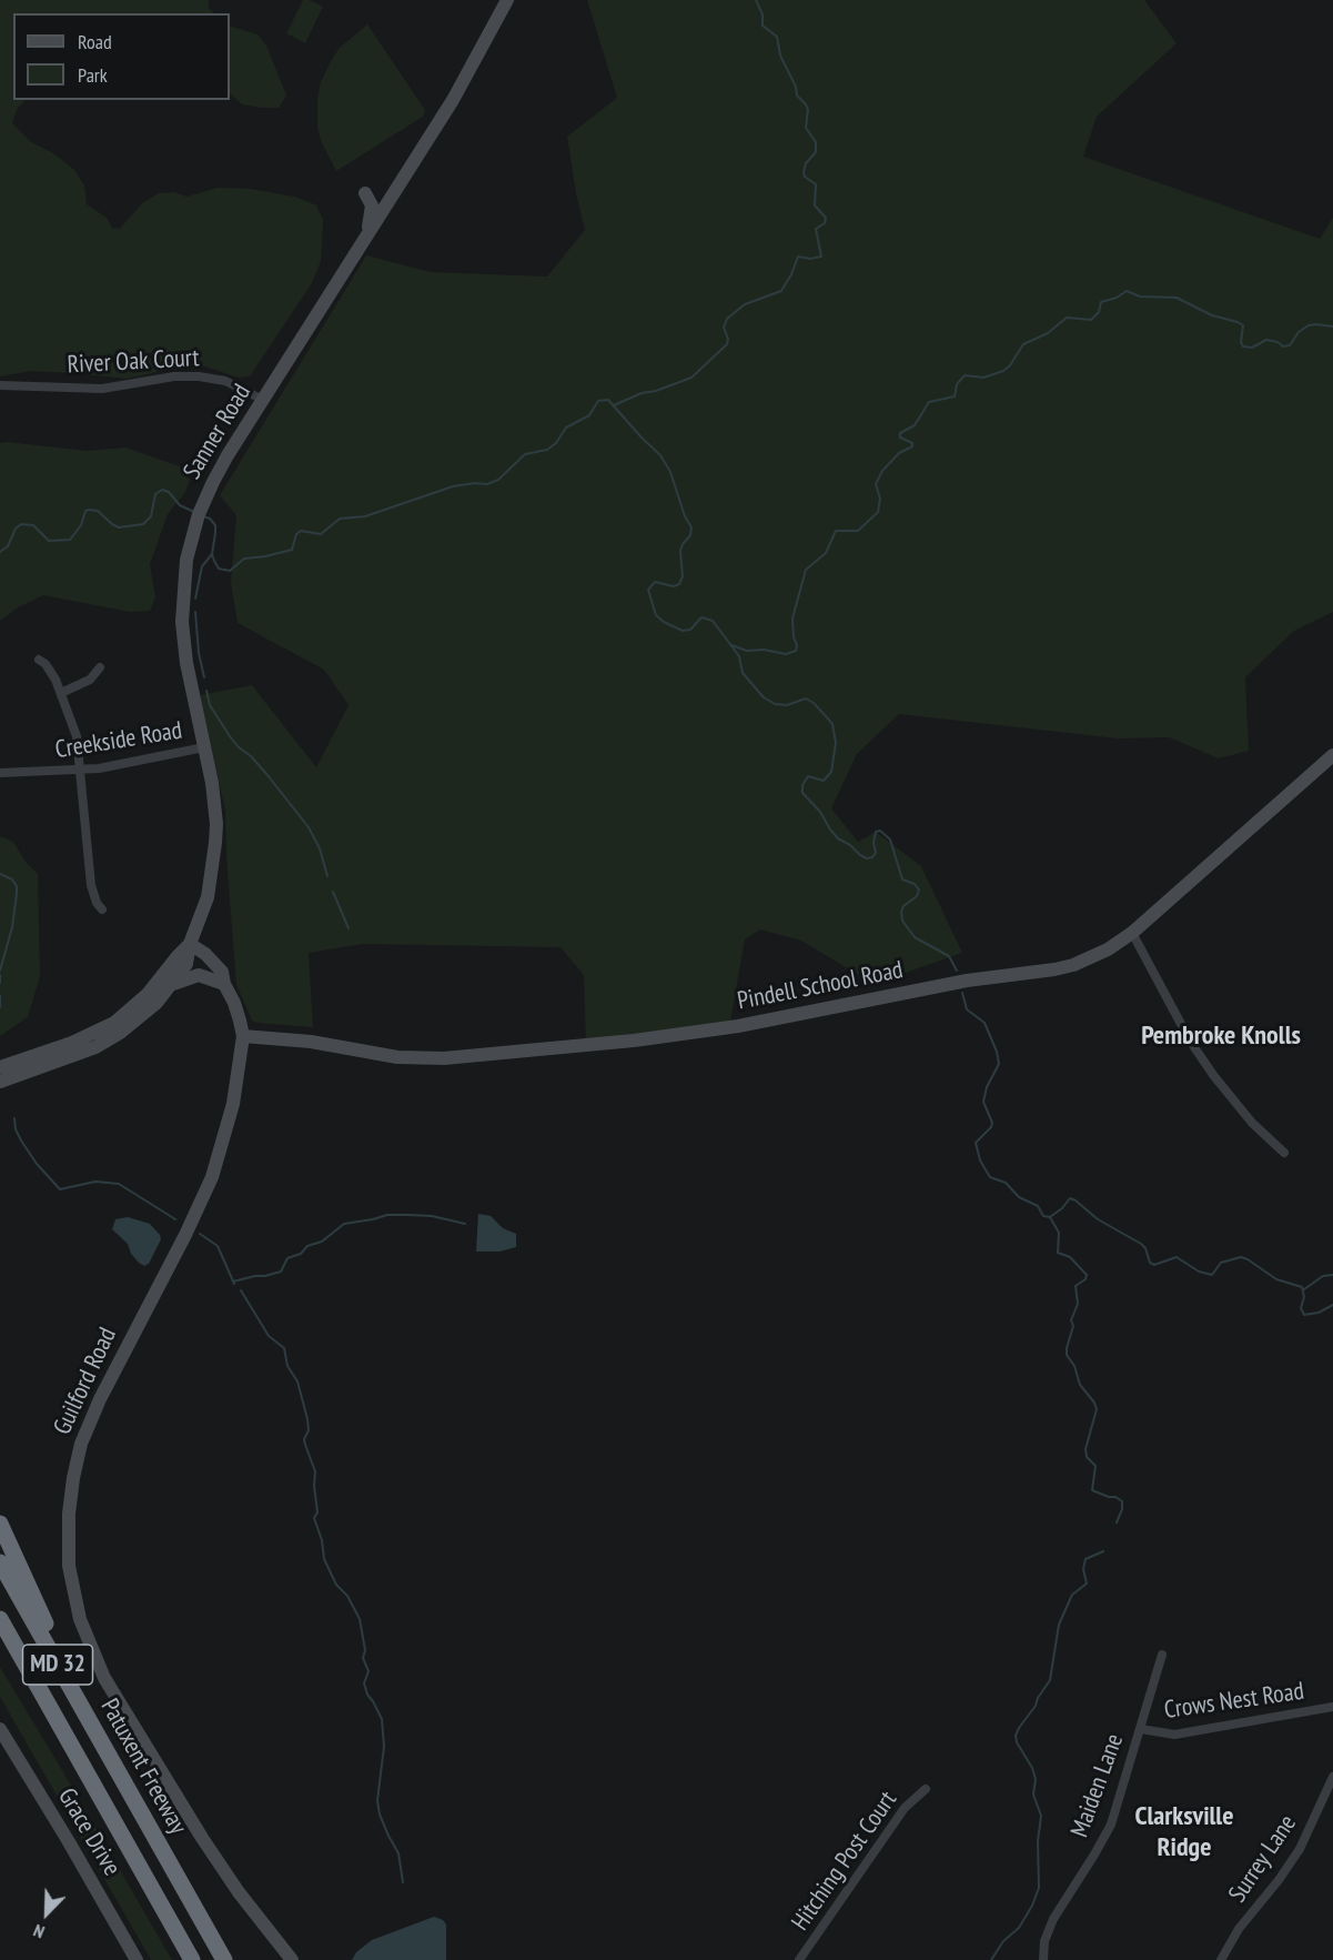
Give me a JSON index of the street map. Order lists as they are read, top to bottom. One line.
{"streets":{"highway":["MD 32","Patuxent Freeway"],"main road":["Sanner Road","Pindell School Road","Guilford Road","Grace Drive"],"street":["River Oak Court","Creekside Road","Crows Nest Road","Maiden Lane","Surrey Lane","Hitching Post Court"]},"crossings":[["River Oak Court","Sanner Road"],["Sanner Road","Creekside Road"],["Sanner Road","Guilford Road"],["Pindell School Road","Guilford Road"],["Crows Nest Road","Maiden Lane"]],"districts":["Pembroke Knolls","Clarksville Ridge"],"legend":["Road","Park"],"north":"bottom left"}
